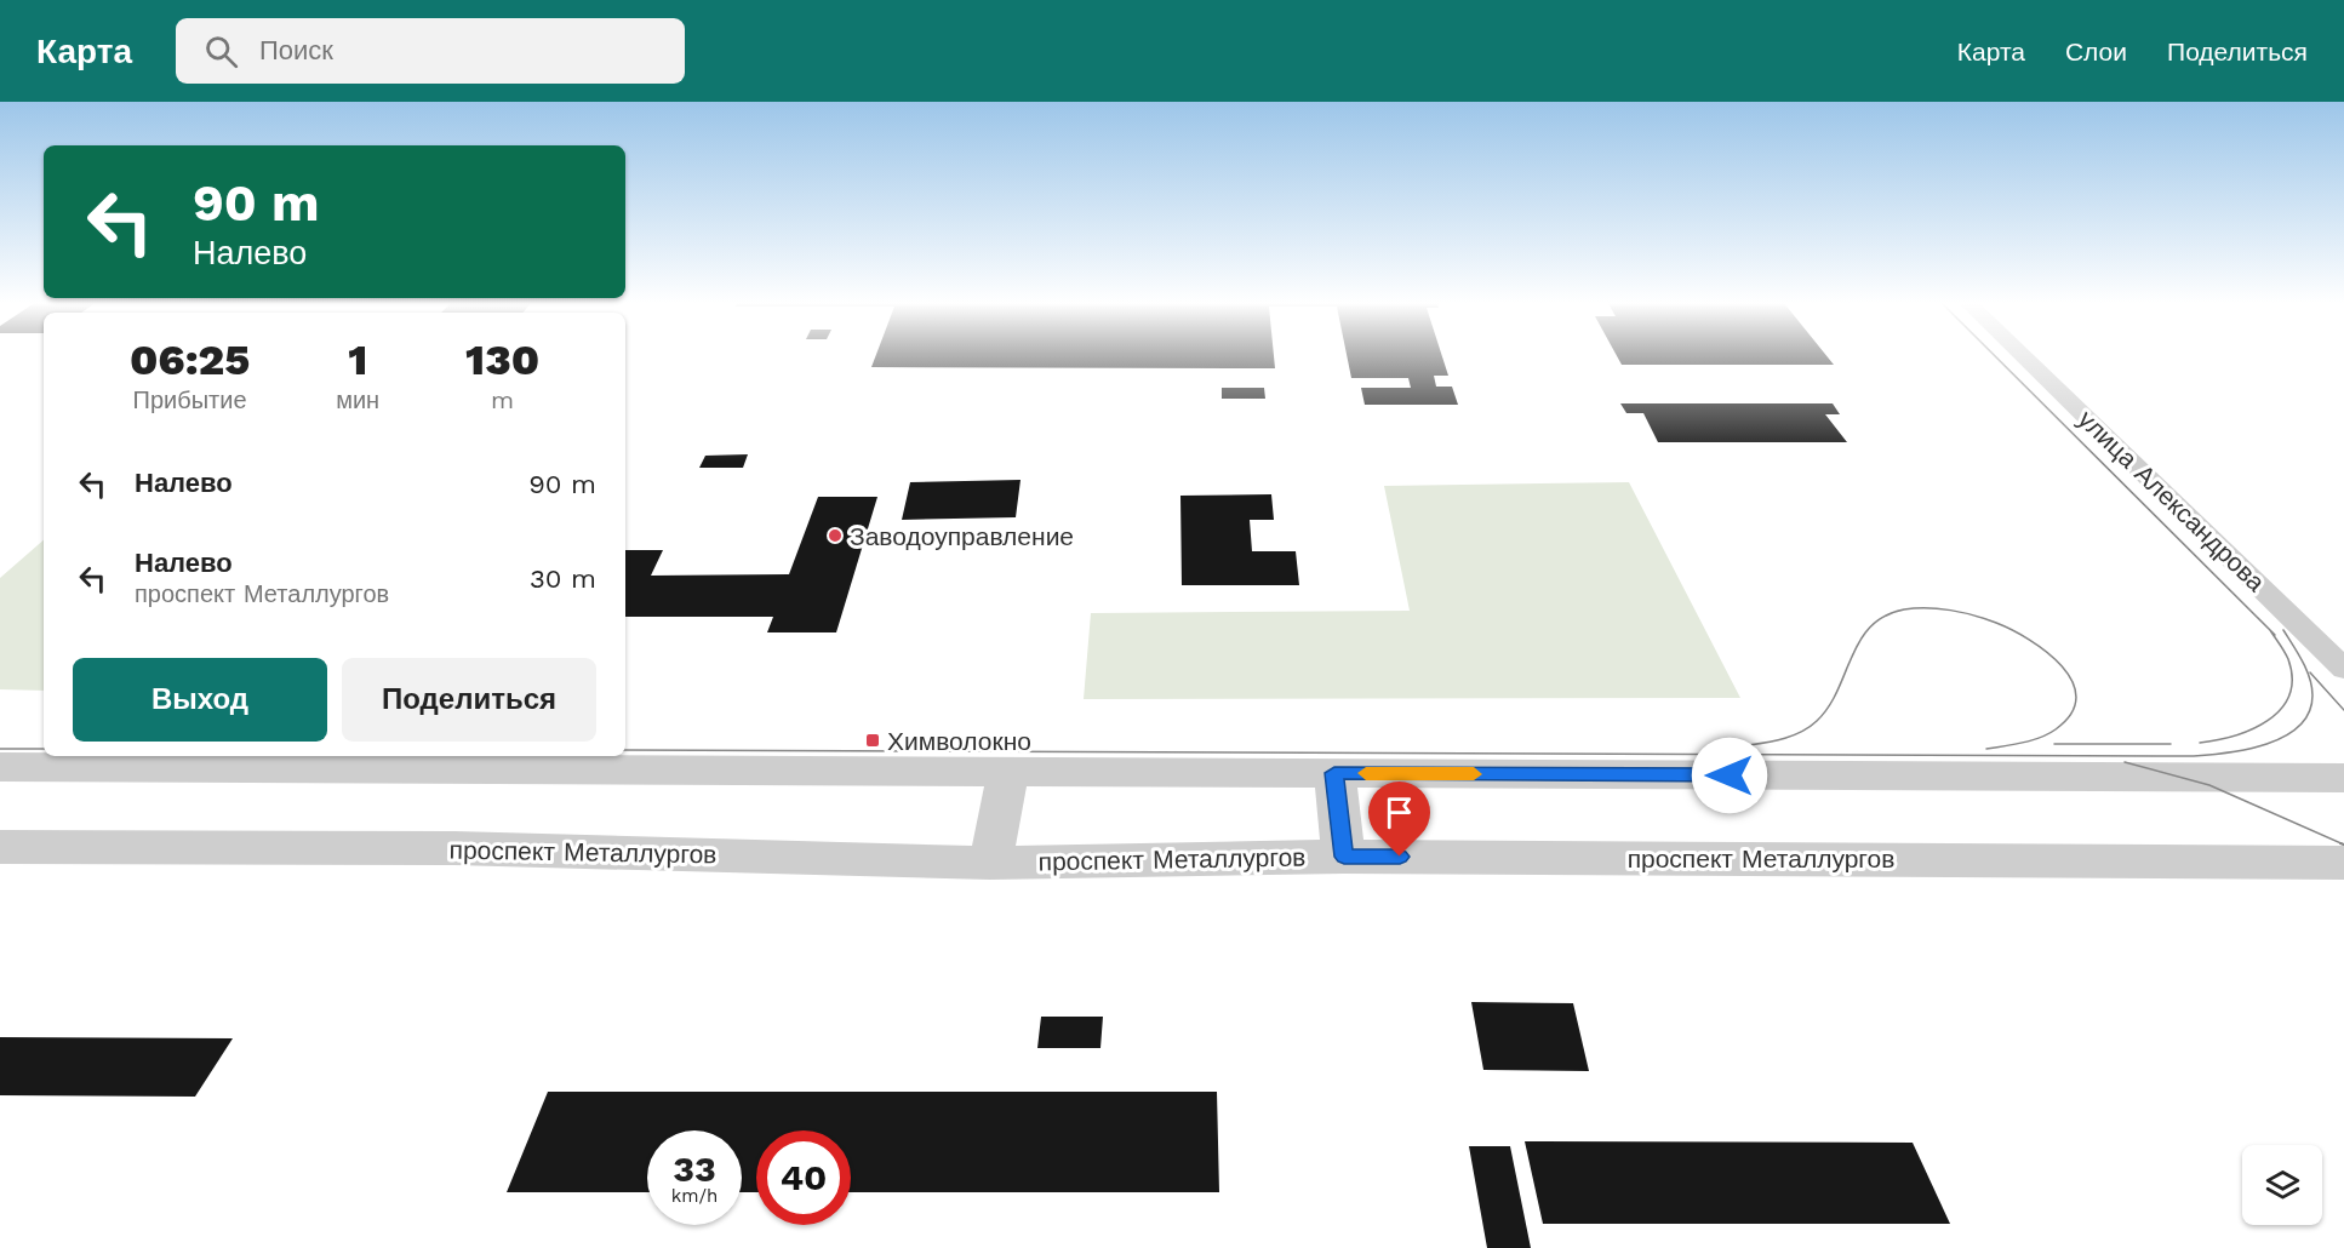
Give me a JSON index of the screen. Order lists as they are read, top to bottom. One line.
{"streets":{"street":["улица Александрова","проспект Металлургов"]},"places":{"other":["Заводоуправление"],"transit":["Химволокно"]},"page":{"header":"Карта","search":"Поиск","nav":["Карта","Слои","Поделиться"],"turn":["90 m","Налево"],"eta":["06:25","Прибытие","1","мин","130","m"],"list":[{"name":"Налево","value":"90 m"},{"name":"Налево","note":"проспект Металлургов","value":"30 m"}],"buttons":["Выход","Поделиться"],"speed":"33 km/h","limit":"40"}}
